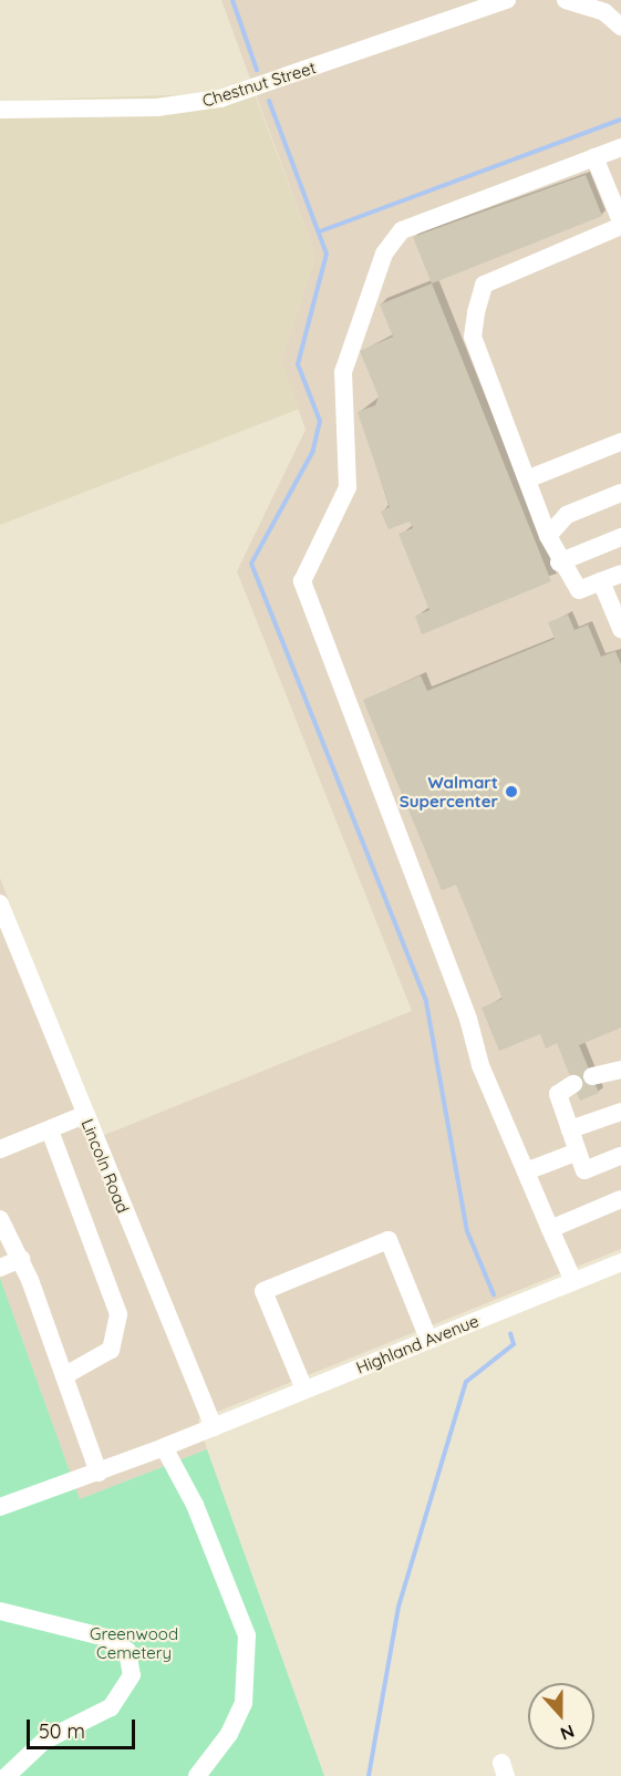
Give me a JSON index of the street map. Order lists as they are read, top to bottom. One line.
{"streets":{"street":["Chestnut Street","Lincoln Road","Highland Avenue"]},"crossings":[["Lincoln Road","Highland Avenue"]],"parks":["Greenwood Cemetery"],"places":["Walmart Supercenter"],"scale_bar":"50 m","north":"bottom"}
